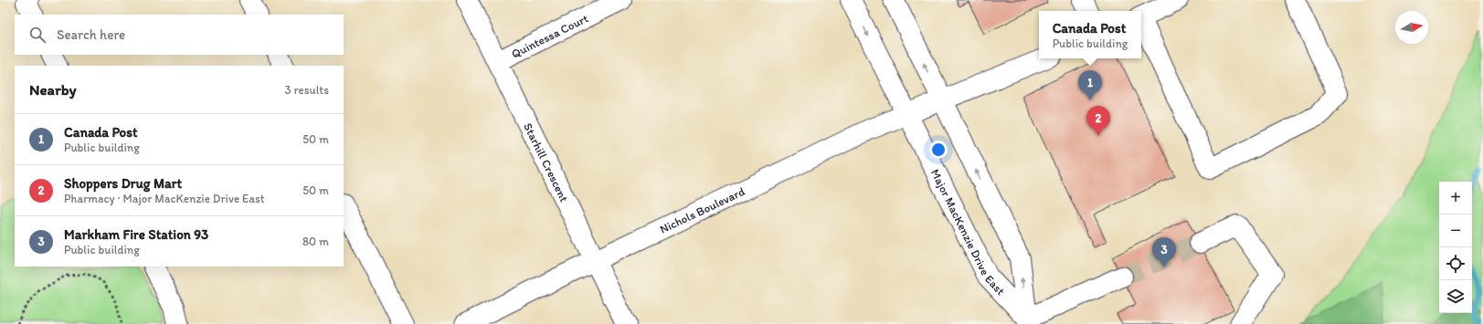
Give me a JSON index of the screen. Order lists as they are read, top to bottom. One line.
{"streets":{"street":["Quintessa Court","Starhill Crescent","Nichols Boulevard","Major MacKenzie Drive East"]},"crossings":[["Quintessa Court","Starhill Crescent"],["Starhill Crescent","Nichols Boulevard"],["Nichols Boulevard","Major MacKenzie Drive East"]],"north":"right","page":{"popup":["Canada Post","Public building"],"search":"Search here","heading":["Nearby","3 results"],"pins":["1","2","3"],"list":[{"mark":"1","name":"Canada Post","note":"Public building","value":"50 m"},{"mark":"2","name":"Shoppers Drug Mart","note":"Pharmacy · Major MacKenzie Drive East","value":"50 m"},{"mark":"3","name":"Markham Fire Station 93","note":"Public building","value":"80 m"}],"map_buttons":["+","−"]}}
